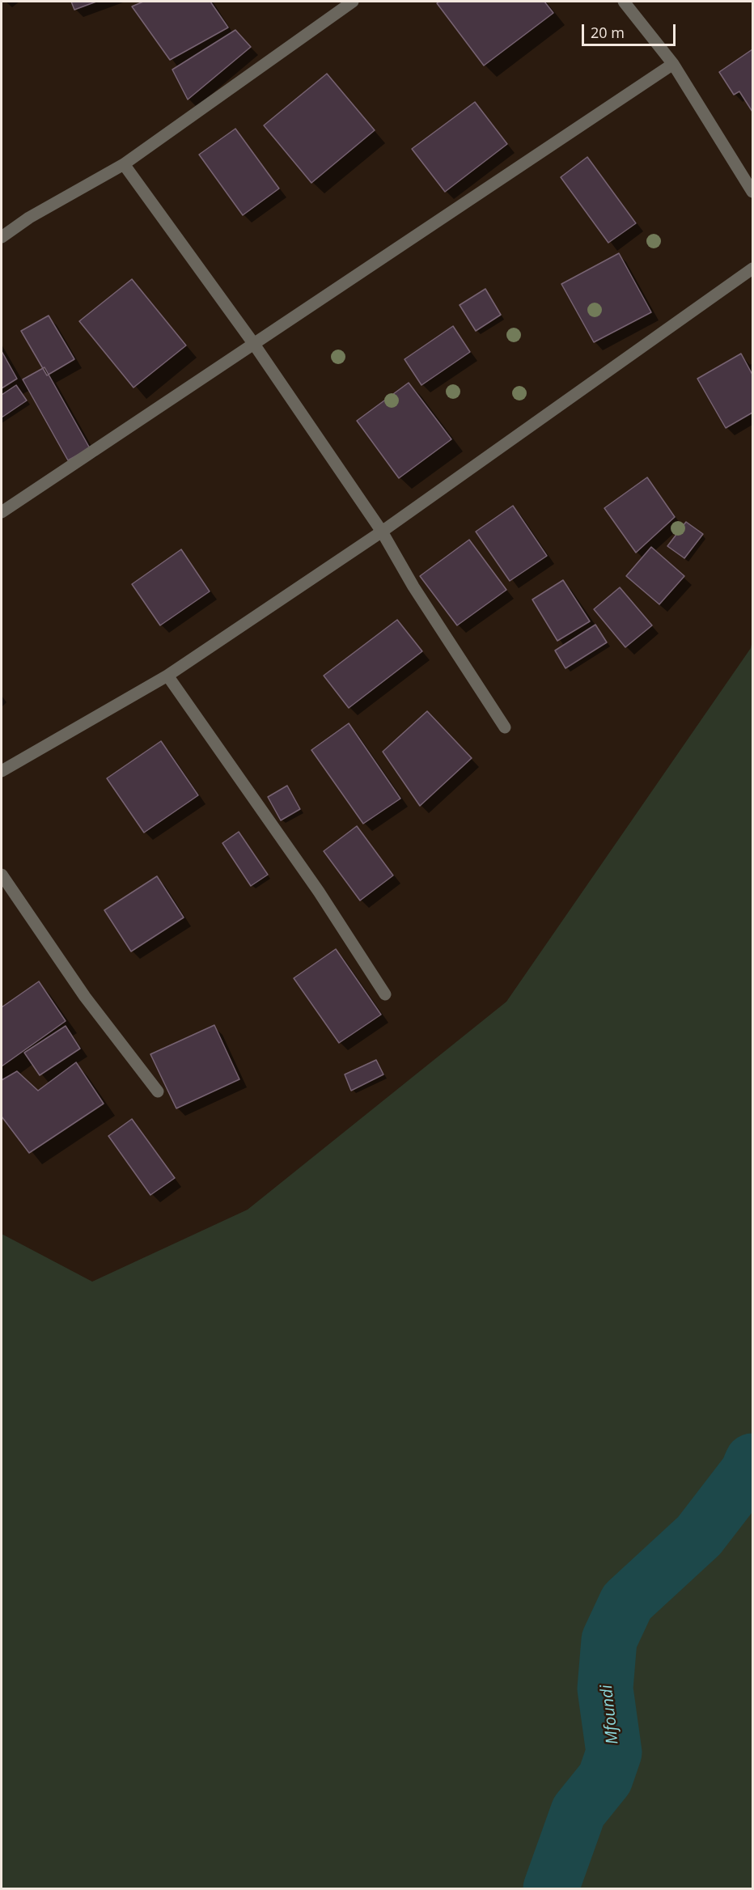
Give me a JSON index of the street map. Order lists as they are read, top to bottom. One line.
{"water":["Mfoundi"],"scale_bar":"20 m"}
